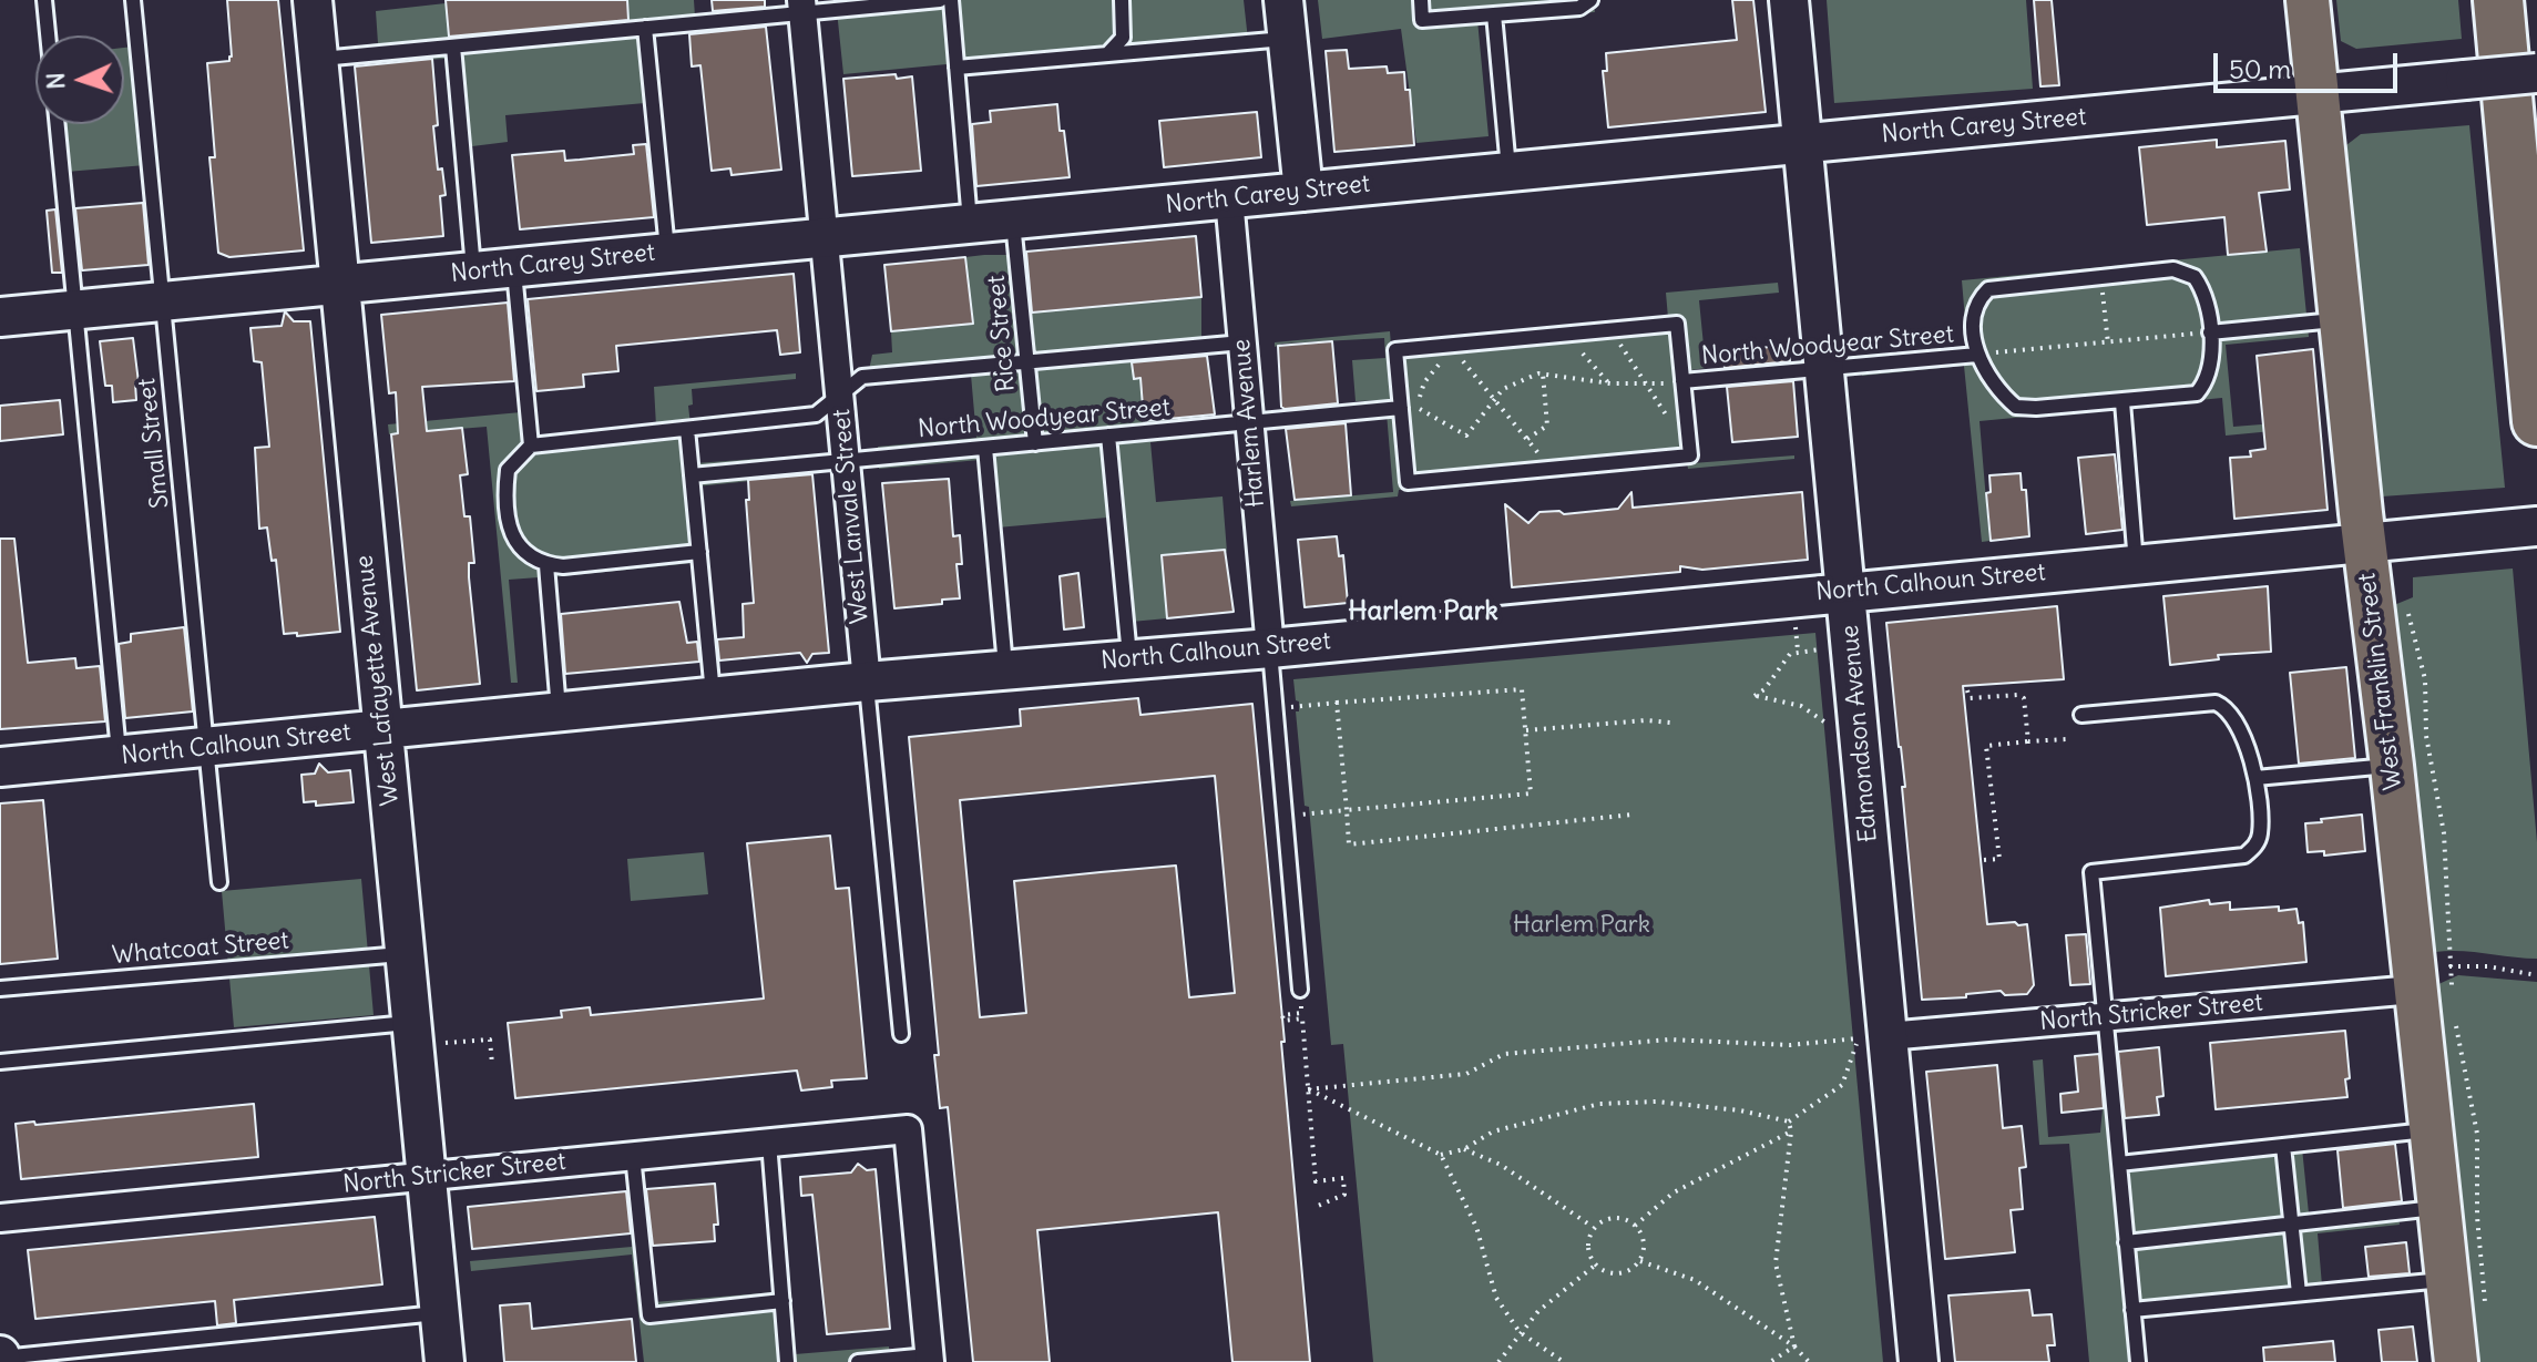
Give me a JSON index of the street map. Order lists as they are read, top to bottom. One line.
{"streets":{"main road":["North Carey Street","North Calhoun Street","West Lafayette Avenue","West Franklin Street","Edmondson Avenue"],"street":["Harlem Avenue","West Lanvale Street","North Stricker Street"],"lane":["Rice Street","North Woodyear Street","Small Street","Whatcoat Street"]},"crossings":[["North Carey Street","Rice Street"],["North Carey Street","Harlem Avenue"],["North Carey Street","Small Street"],["North Carey Street","West Lanvale Street"],["North Carey Street","West Lafayette Avenue"],["North Carey Street","West Franklin Street"],["North Carey Street","Edmondson Avenue"],["Rice Street","North Woodyear Street"],["North Woodyear Street","Harlem Avenue"],["North Woodyear Street","West Lanvale Street"],["North Woodyear Street","Edmondson Avenue"],["Harlem Avenue","North Calhoun Street"],["Small Street","North Calhoun Street"],["West Lanvale Street","North Calhoun Street"],["North Calhoun Street","West Lafayette Avenue"],["North Calhoun Street","West Franklin Street"],["North Calhoun Street","Edmondson Avenue"],["West Lafayette Avenue","Whatcoat Street"],["West Lafayette Avenue","North Stricker Street"],["West Franklin Street","North Stricker Street"],["Edmondson Avenue","North Stricker Street"]],"districts":["Harlem Park"],"parks":["Harlem Park"],"scale_bar":"50 m","north":"left"}
